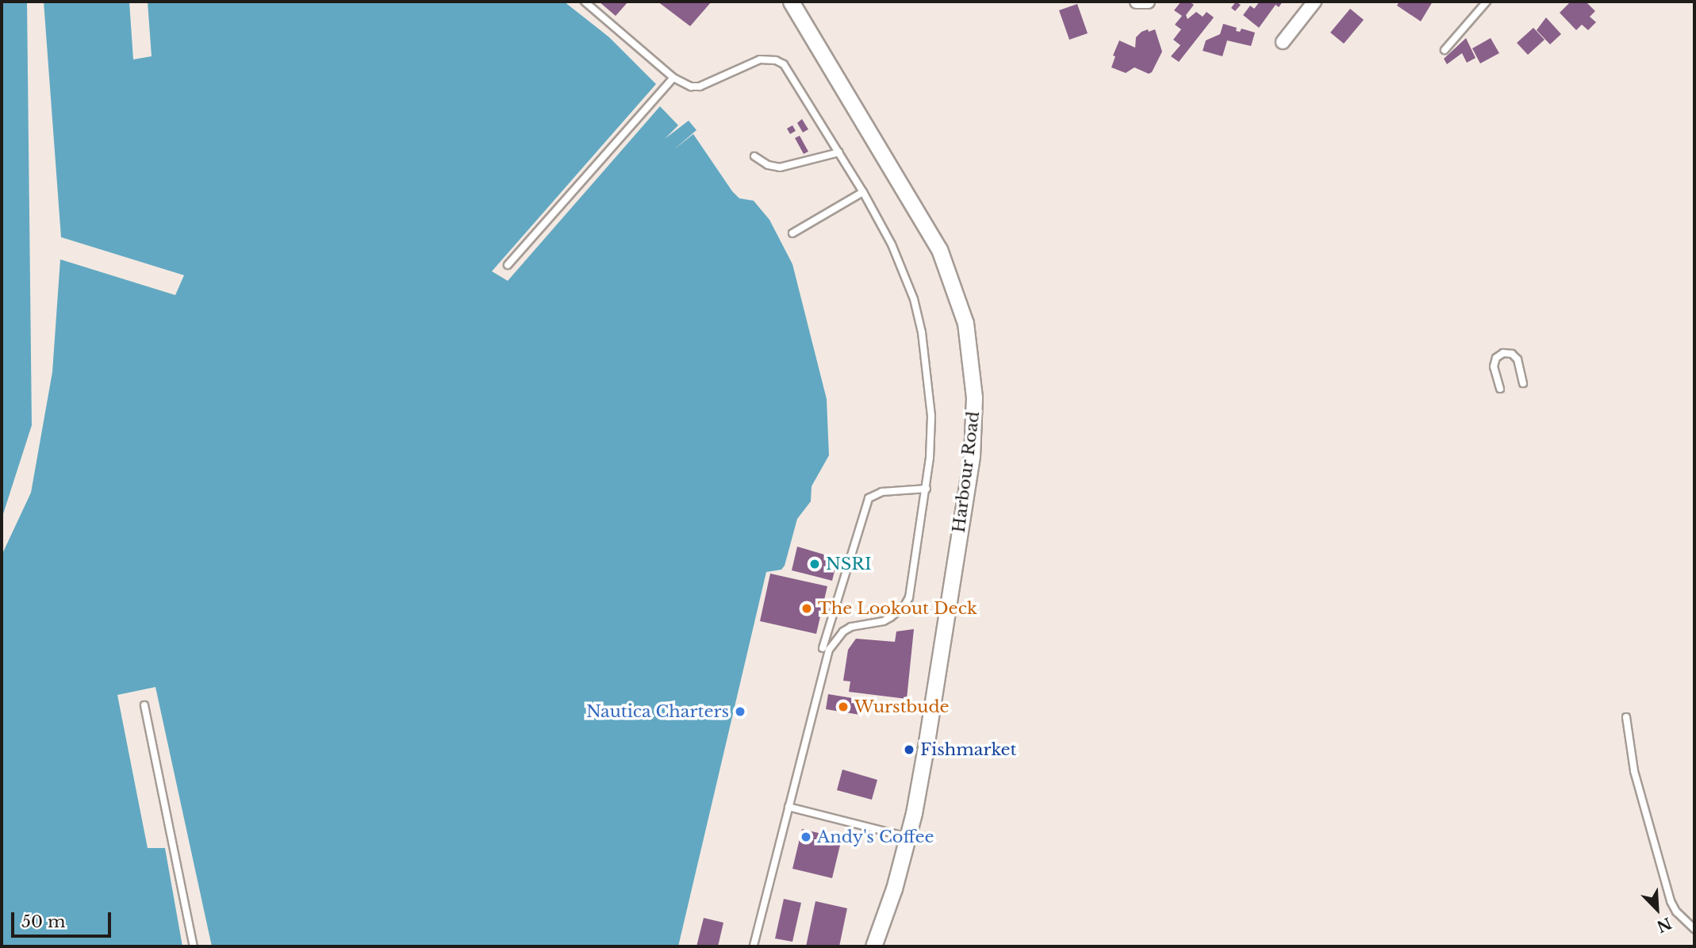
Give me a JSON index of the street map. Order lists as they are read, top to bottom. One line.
{"streets":{"street":["Harbour Road"]},"places":["NSRI","The Lookout Deck","Wurstbude","Nautica Charters","Fishmarket","Andy's Coffee"],"scale_bar":"50 m","north":"bottom right"}
